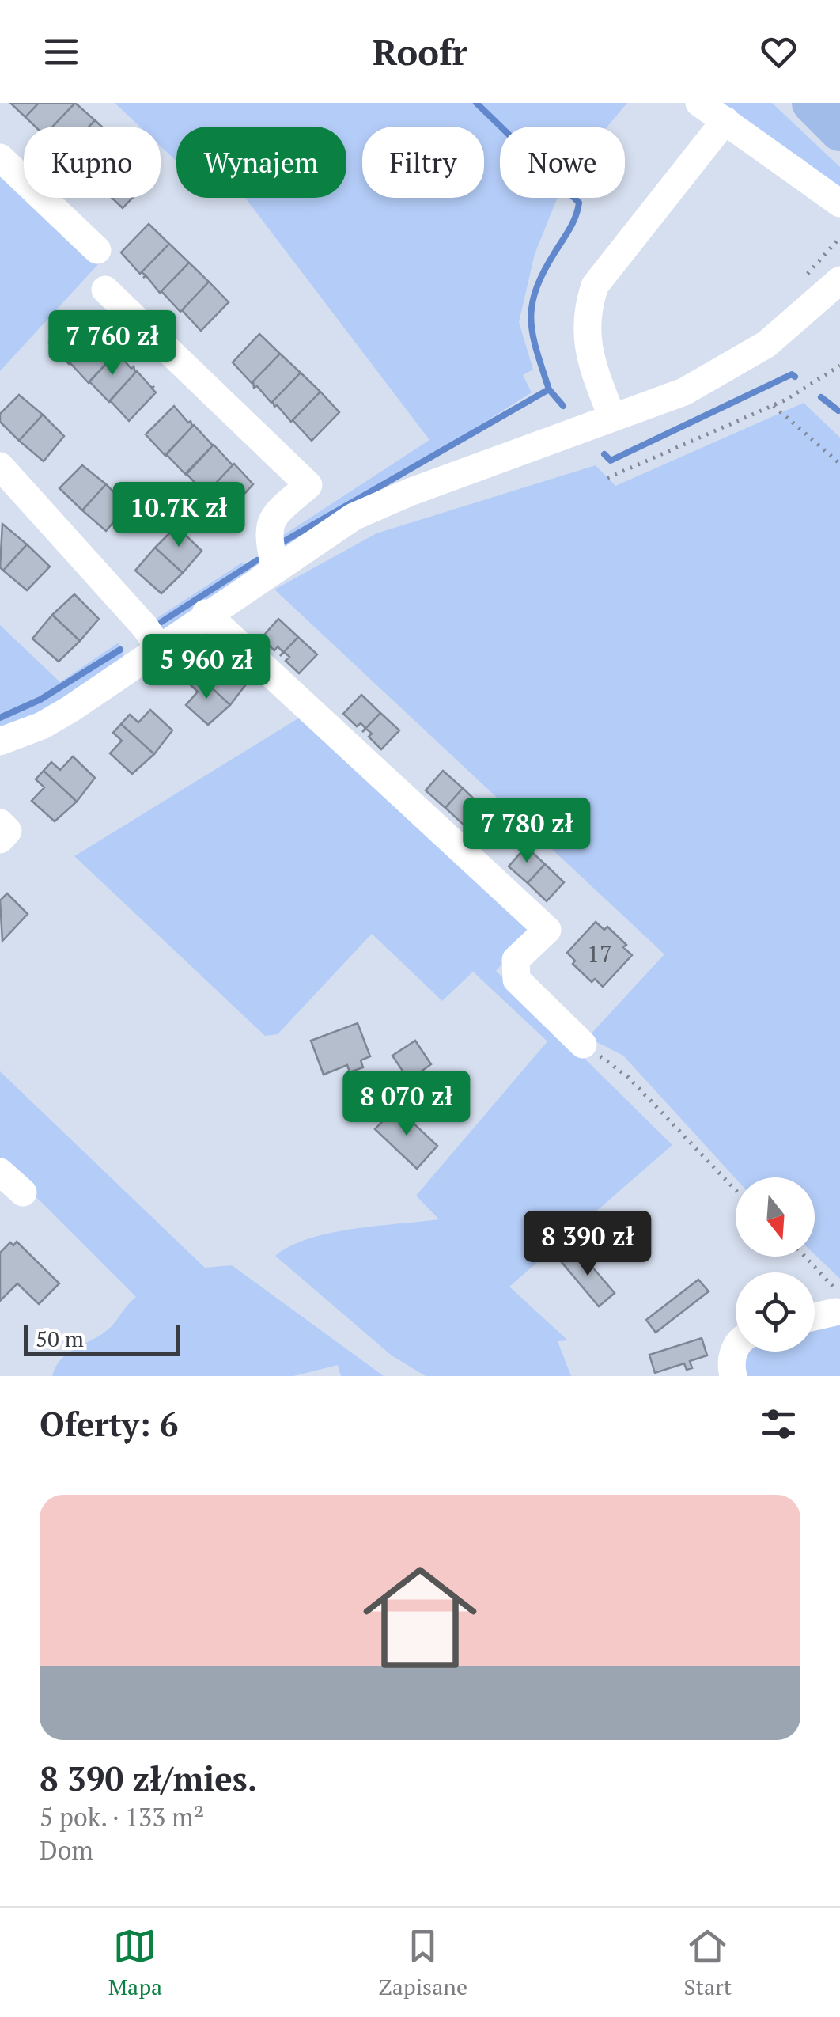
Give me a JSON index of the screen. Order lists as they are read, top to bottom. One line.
{"house_numbers":["17"],"scale_bar":"50 m","north":"bottom","page":{"header":"Roofr","chip":["Kupno","Wynajem","Filtry","Nowe"],"price":["7 760 zł","10.7K zł","5 960 zł","7 780 zł","8 070 zł","8 390 zł"],"scale":"50 m","heading":"Oferty: 6","list":[{"name":"8 390 zł/mies.","note":"5 pok. · 133 m² · Dom"}],"tabs":["Mapa","Zapisane","Start"]}}
